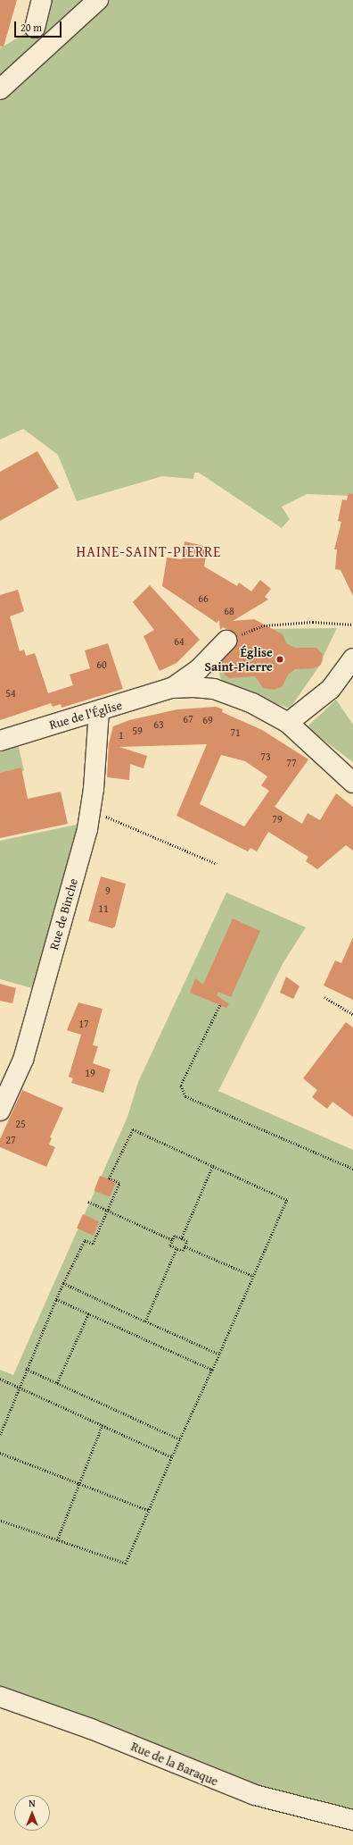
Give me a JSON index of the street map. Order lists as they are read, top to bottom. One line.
{"streets":{"street":["Rue de l'Église","Rue de Binche","Rue de la Baraque"]},"crossings":[["Rue de l'Église","Rue de Binche"]],"districts":["HAINE-SAINT-PIERRE"],"places":["Église Saint-Pierre"],"house_numbers":["66","68","64","60","54","67","69","63","59","71","1","73","77","79","9","11","17","19","25","27"],"scale_bar":"20 m","north":"top"}
